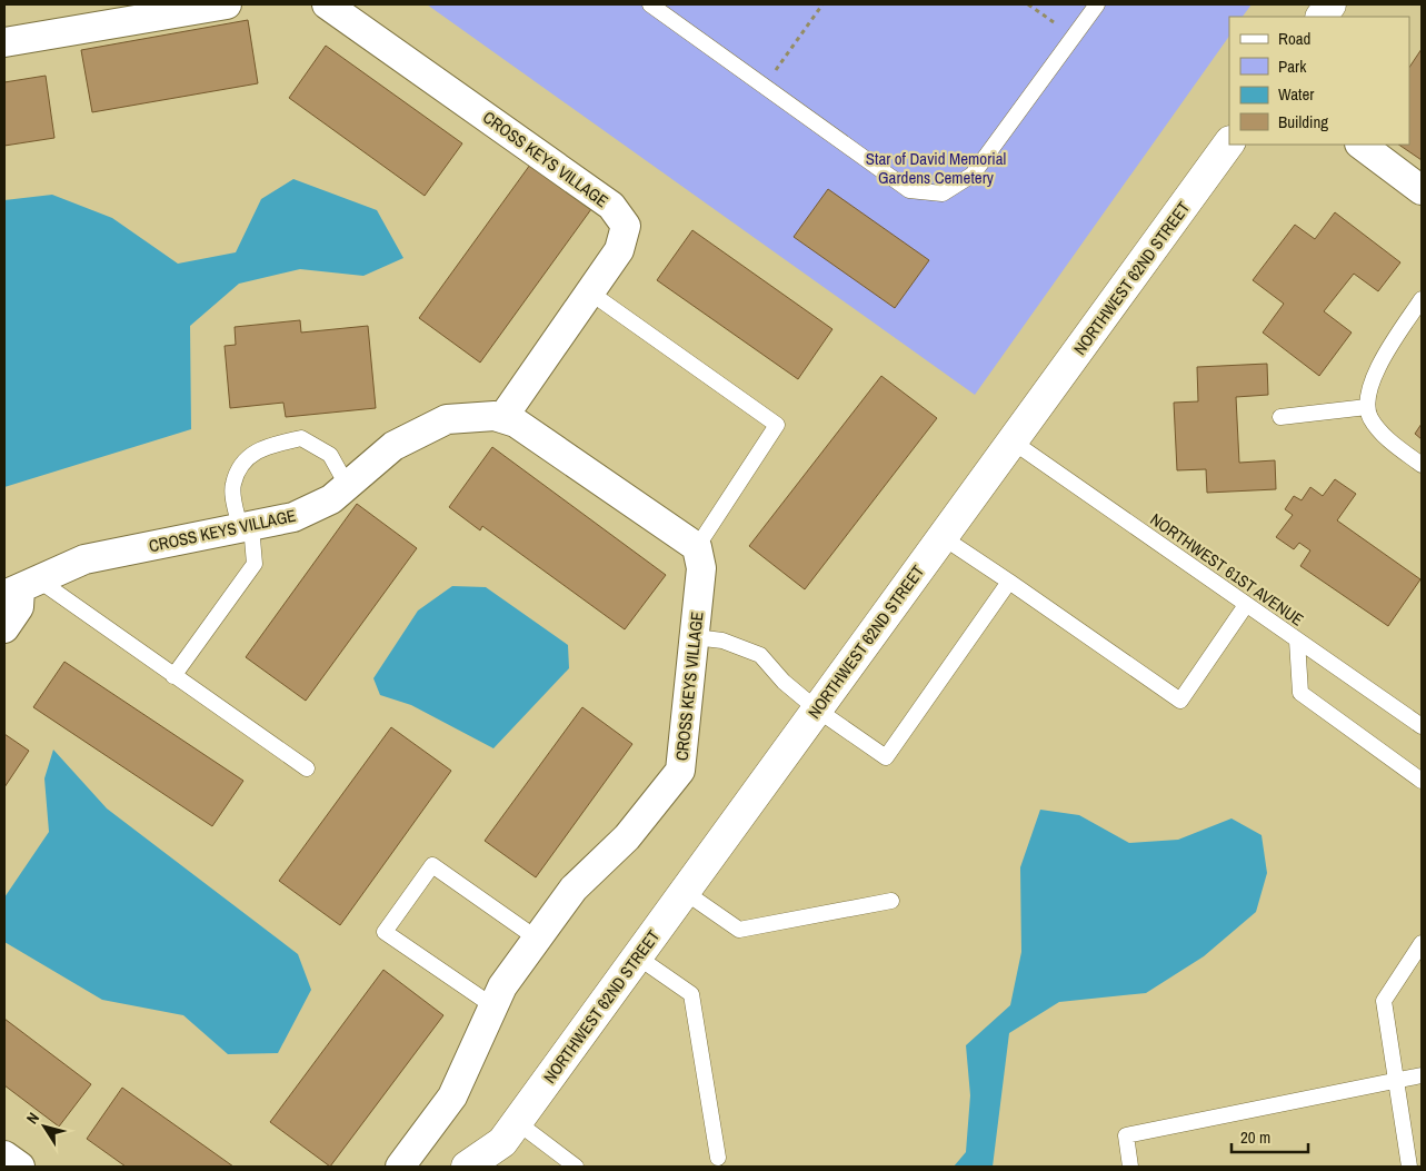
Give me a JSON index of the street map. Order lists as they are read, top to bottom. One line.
{"streets":{"street":["CROSS KEYS VILLAGE","NORTHWEST 62ND STREET"],"lane":["NORTHWEST 61ST AVENUE"]},"crossings":[["NORTHWEST 62ND STREET","NORTHWEST 61ST AVENUE"]],"parks":["Star of David Memorial Gardens Cemetery"],"legend":["Road","Park","Water","Building"],"scale_bar":"20 m","north":"top left"}
